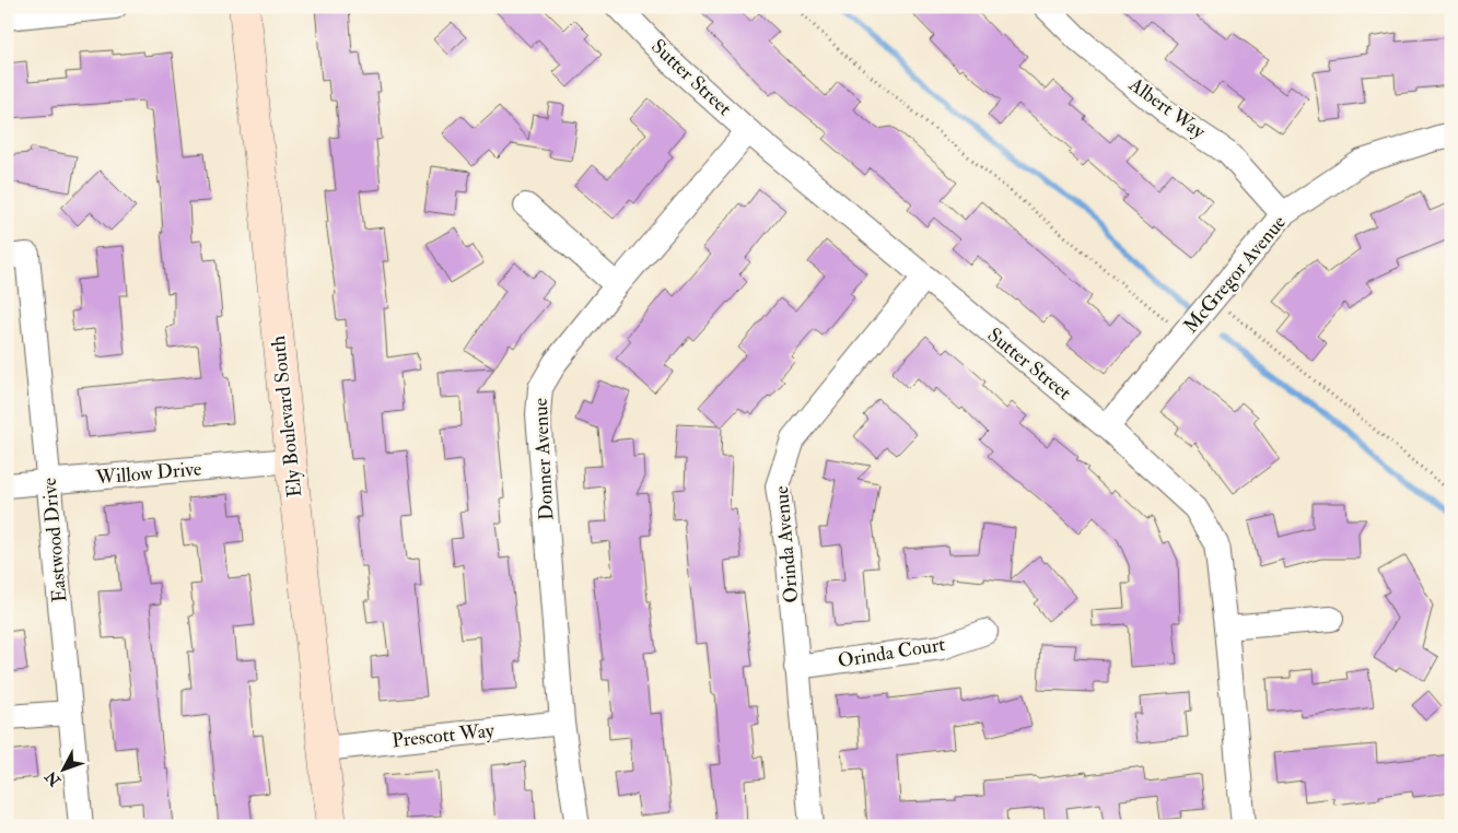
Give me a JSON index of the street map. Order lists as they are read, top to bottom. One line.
{"streets":{"main road":["Ely Boulevard South"],"street":["Sutter Street","Albert Way","McGregor Avenue","Donner Avenue","Willow Drive","Eastwood Drive","Orinda Avenue","Orinda Court","Prescott Way"]},"crossings":[["Sutter Street","McGregor Avenue"],["Sutter Street","Donner Avenue"],["Sutter Street","Orinda Avenue"],["Albert Way","McGregor Avenue"],["Ely Boulevard South","Willow Drive"],["Ely Boulevard South","Prescott Way"],["Donner Avenue","Prescott Way"],["Willow Drive","Eastwood Drive"],["Orinda Avenue","Orinda Court"]],"north":"bottom left"}
